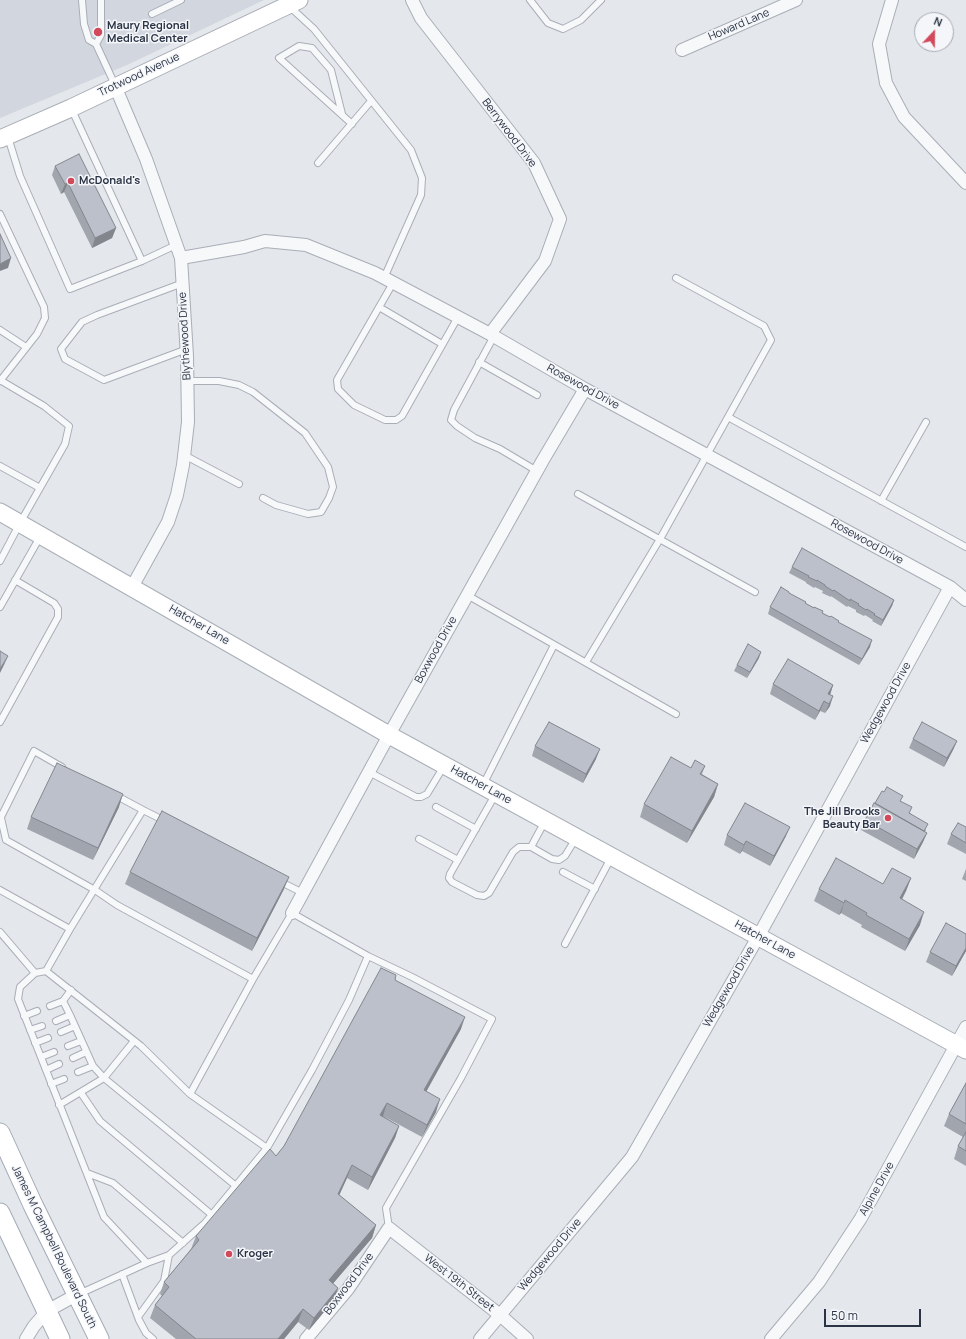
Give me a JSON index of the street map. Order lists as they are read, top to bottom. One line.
{"streets":{"main road":["James M Campbell Boulevard South"],"street":["Howard Lane","Trotwood Avenue","Berrywood Drive","Blythewood Drive","Rosewood Drive","Hatcher Lane","Boxwood Drive","Wedgewood Drive","Alpine Drive","West 19th Street"]},"crossings":[["Trotwood Avenue","Blythewood Drive"],["Berrywood Drive","Rosewood Drive"],["Blythewood Drive","Rosewood Drive"],["Blythewood Drive","Hatcher Lane"],["Rosewood Drive","Boxwood Drive"],["Rosewood Drive","Wedgewood Drive"],["Hatcher Lane","Boxwood Drive"],["Hatcher Lane","Wedgewood Drive"],["Hatcher Lane","Alpine Drive"],["Boxwood Drive","West 19th Street"],["Wedgewood Drive","West 19th Street"]],"places":["Maury Regional Medical Center","McDonald's","The Jill Brooks Beauty Bar","Kroger"],"scale_bar":"50 m","north":"top"}
